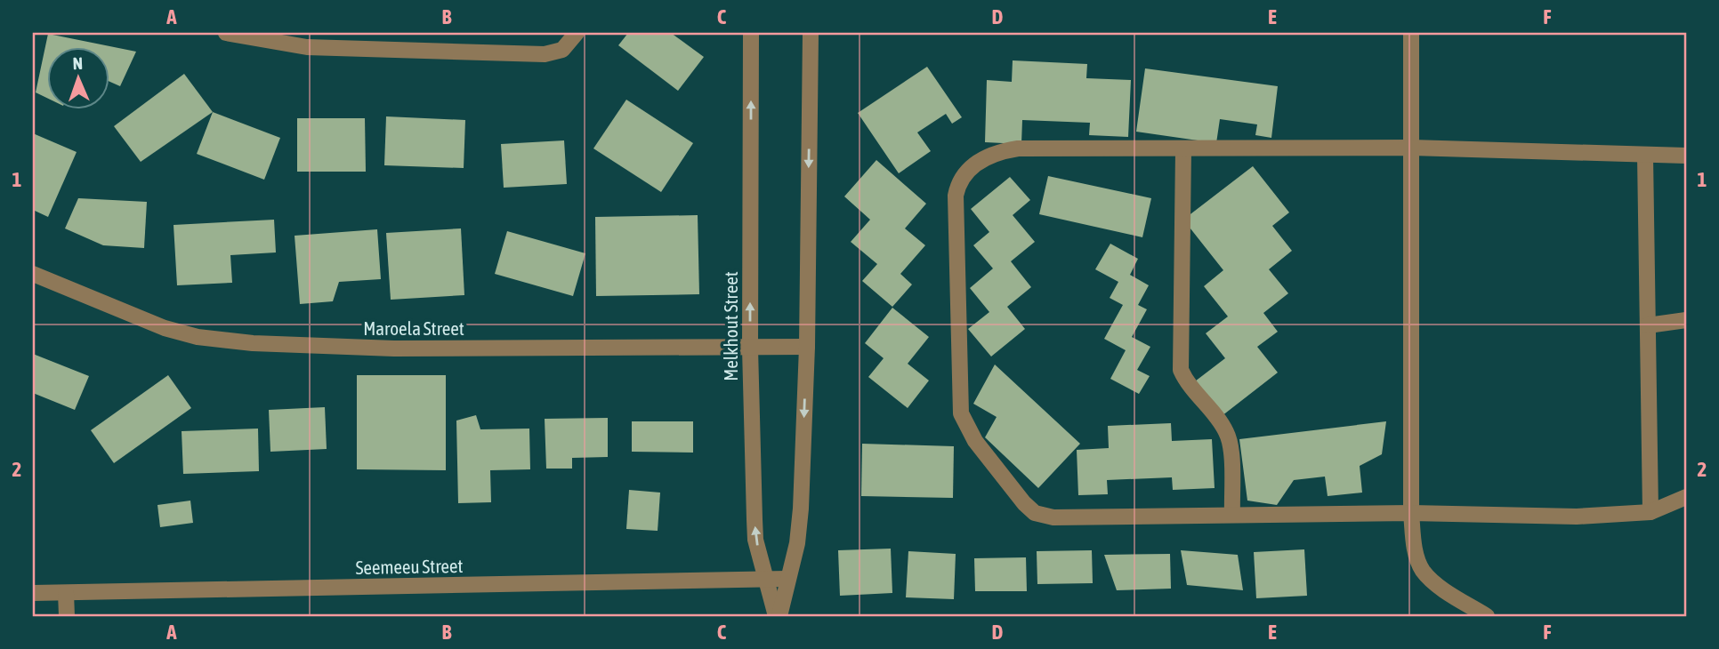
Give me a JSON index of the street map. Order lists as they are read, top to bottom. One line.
{"streets":{"street":["Melkhout Street","Maroela Street","Seemeeu Street"]},"crossings":[["Melkhout Street","Maroela Street"],["Melkhout Street","Seemeeu Street"]],"north":"top","grid":{"columns":["A","B","C","D","E","F"],"rows":["1","2"]}}
